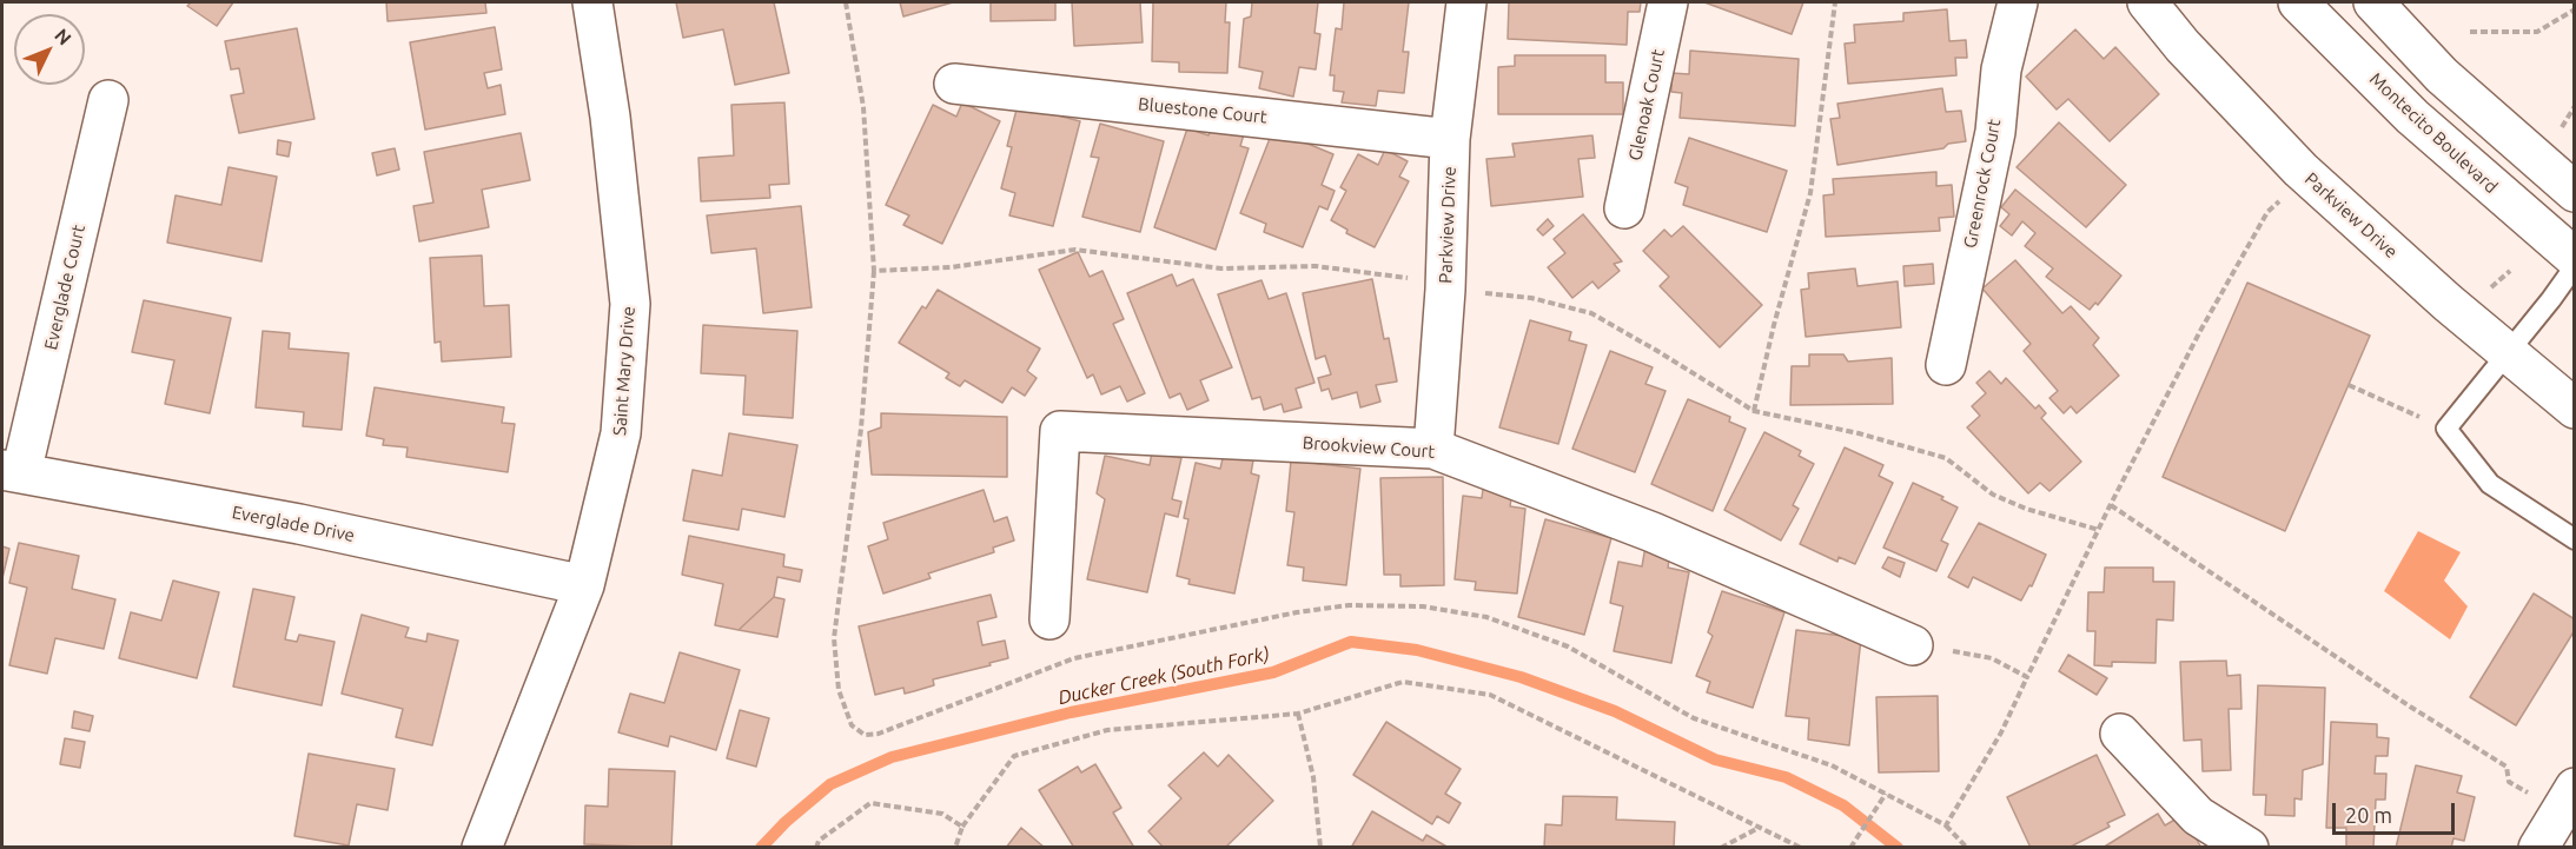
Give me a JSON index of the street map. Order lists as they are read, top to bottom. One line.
{"streets":{"street":["Glenoak Court","Bluestone Court","Montecito Boulevard","Greenrock Court","Parkview Drive","Everglade Court","Saint Mary Drive","Brookview Court","Everglade Drive"]},"crossings":[["Bluestone Court","Parkview Drive"],["Parkview Drive","Brookview Court"],["Everglade Court","Everglade Drive"],["Saint Mary Drive","Everglade Drive"]],"water":["Ducker Creek (South Fork)"],"scale_bar":"20 m","north":"top right"}
